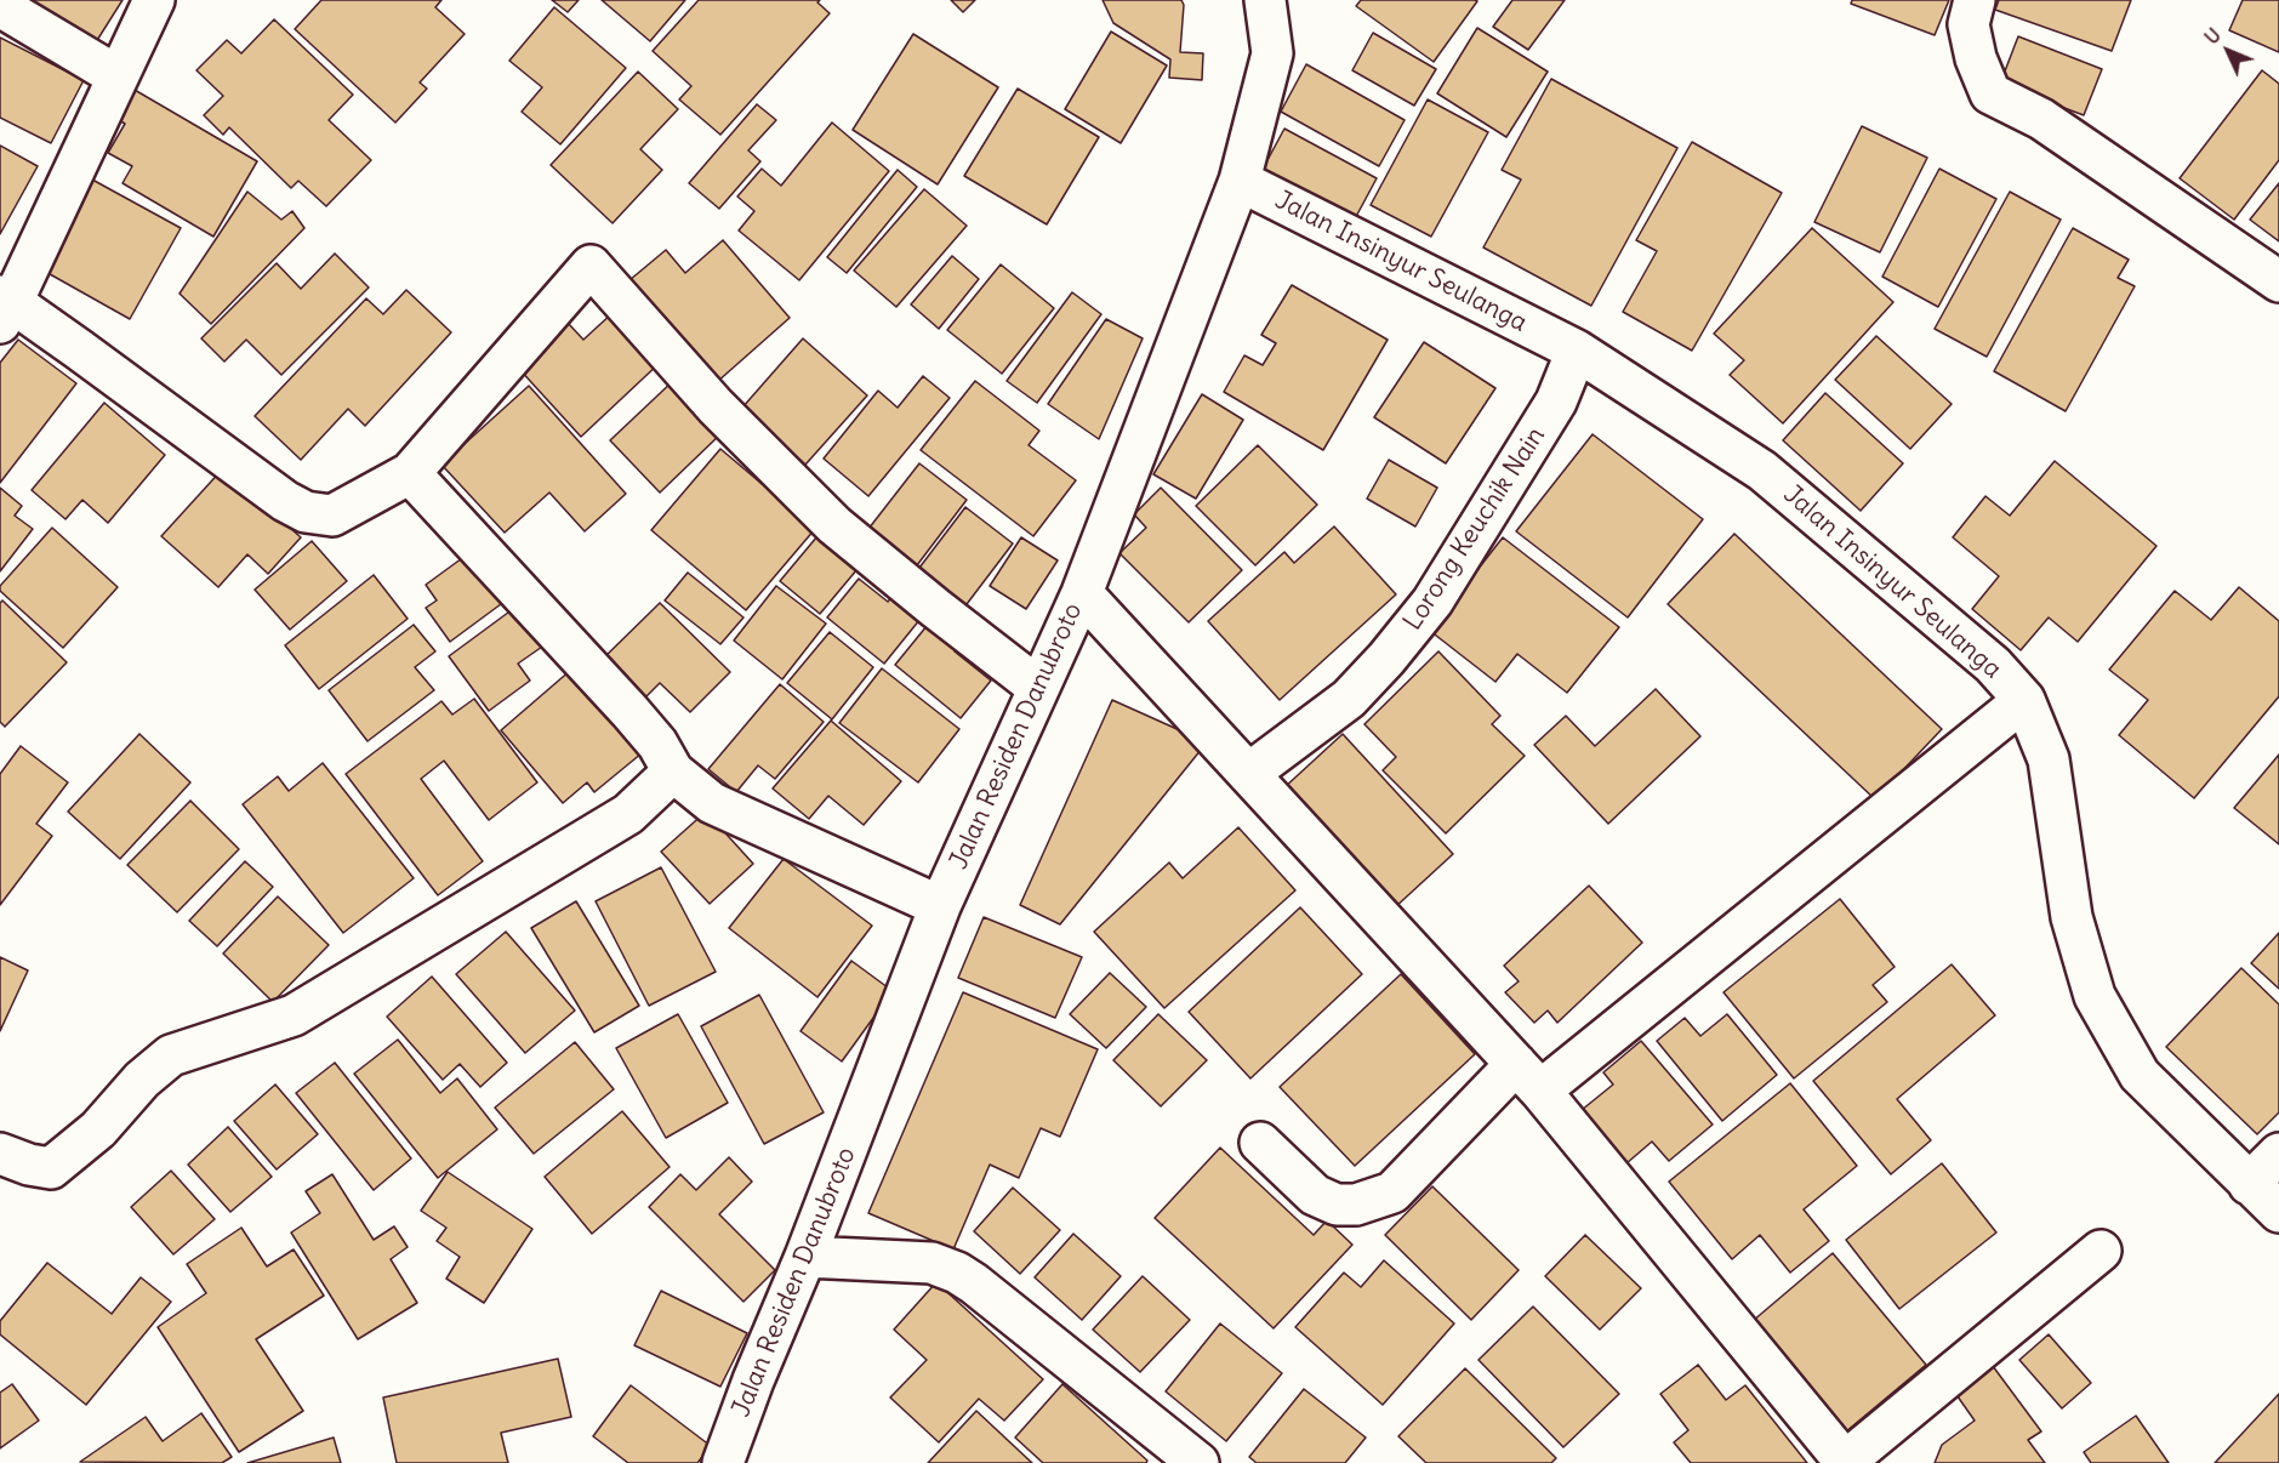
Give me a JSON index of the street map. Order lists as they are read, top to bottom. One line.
{"streets":{"street":["Jalan Insinyur Seulanga","Lorong Keuchik Nain","Jalan Residen Danubroto"]},"crossings":[["Jalan Insinyur Seulanga","Lorong Keuchik Nain"],["Jalan Insinyur Seulanga","Jalan Residen Danubroto"]],"north":"top left"}
